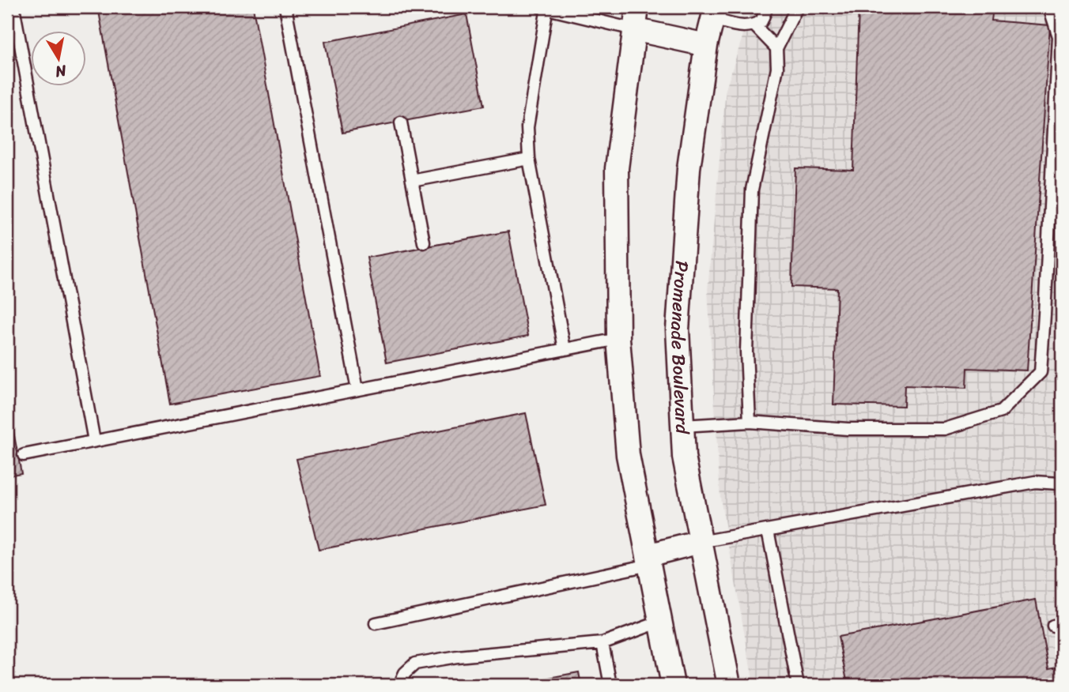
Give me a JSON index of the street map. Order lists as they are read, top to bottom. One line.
{"streets":{"street":["Promenade Boulevard"]},"north":"bottom"}
